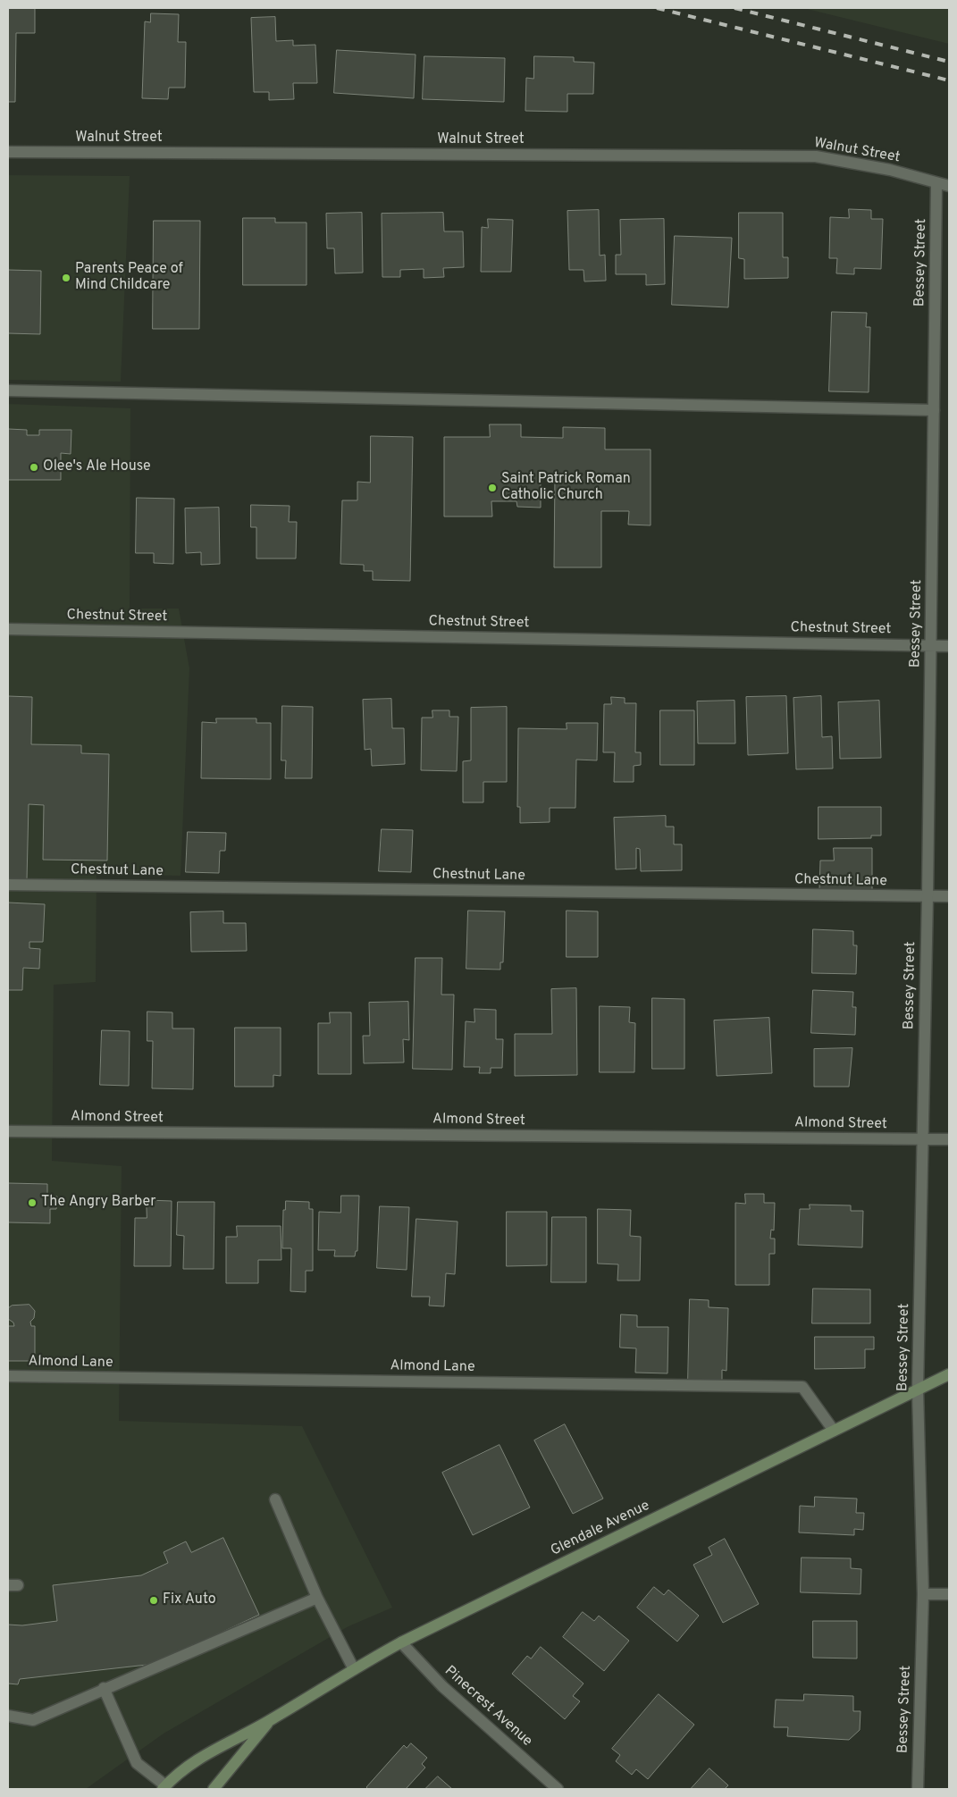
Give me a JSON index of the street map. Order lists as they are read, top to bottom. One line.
{"streets":{"main road":["Glendale Avenue"],"street":["Walnut Street","Bessey Street","Chestnut Street","Chestnut Lane","Almond Street","Almond Lane","Pinecrest Avenue"]},"crossings":[["Walnut Street","Bessey Street"],["Bessey Street","Chestnut Street"],["Bessey Street","Chestnut Lane"],["Bessey Street","Almond Street"],["Bessey Street","Glendale Avenue"],["Almond Lane","Glendale Avenue"],["Glendale Avenue","Pinecrest Avenue"]],"places":["Parents Peace of Mind Childcare","Olee's Ale House","Saint Patrick Roman Catholic Church","The Angry Barber","Fix Auto"]}
